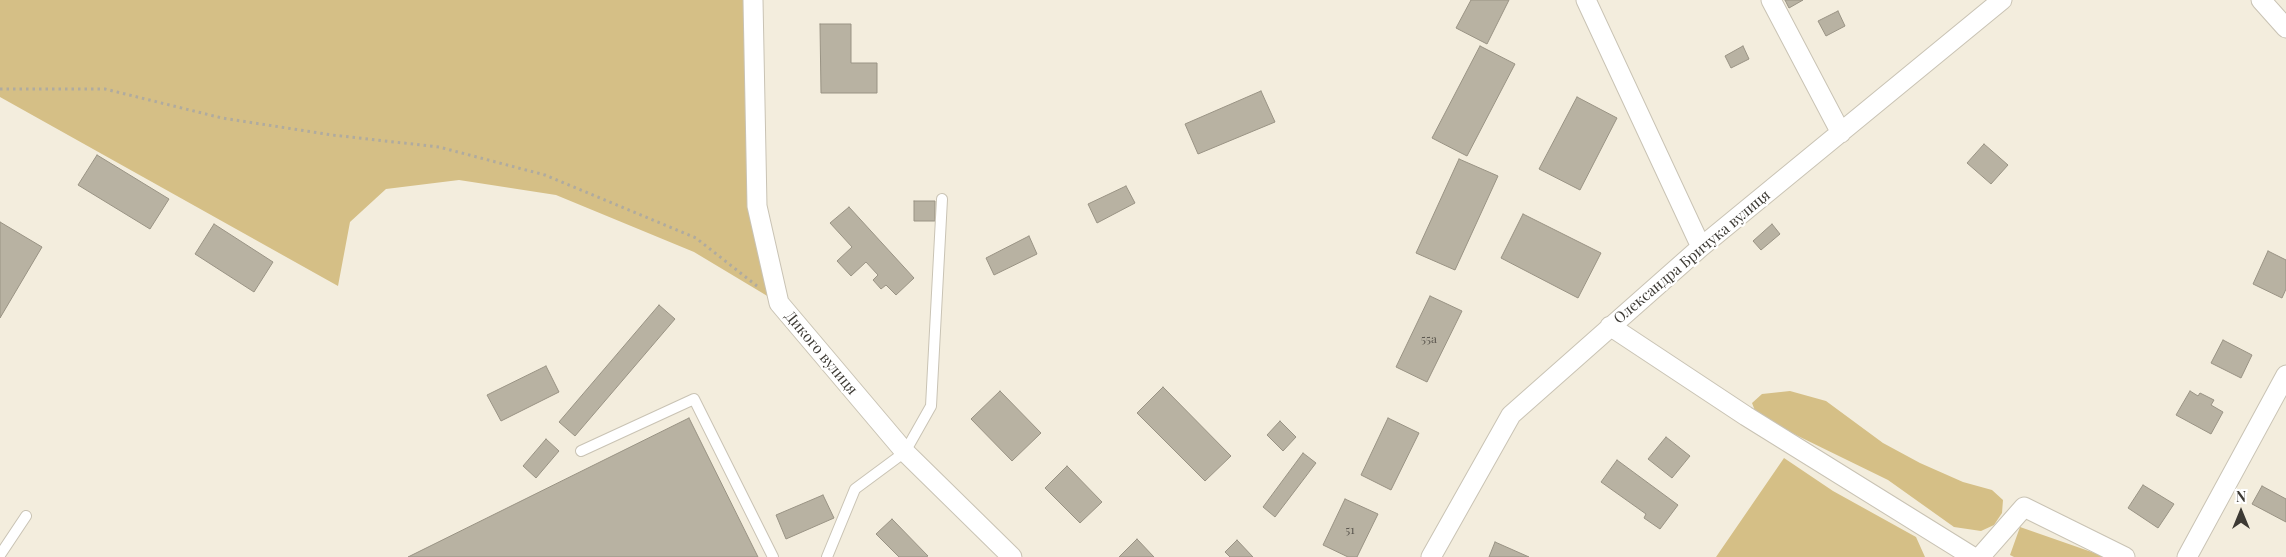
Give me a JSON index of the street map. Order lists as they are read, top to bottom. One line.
{"streets":{"street":["Олександра Бричука вулиця","Дикого вулиця"]},"house_numbers":["55а","51"],"north":"top"}
